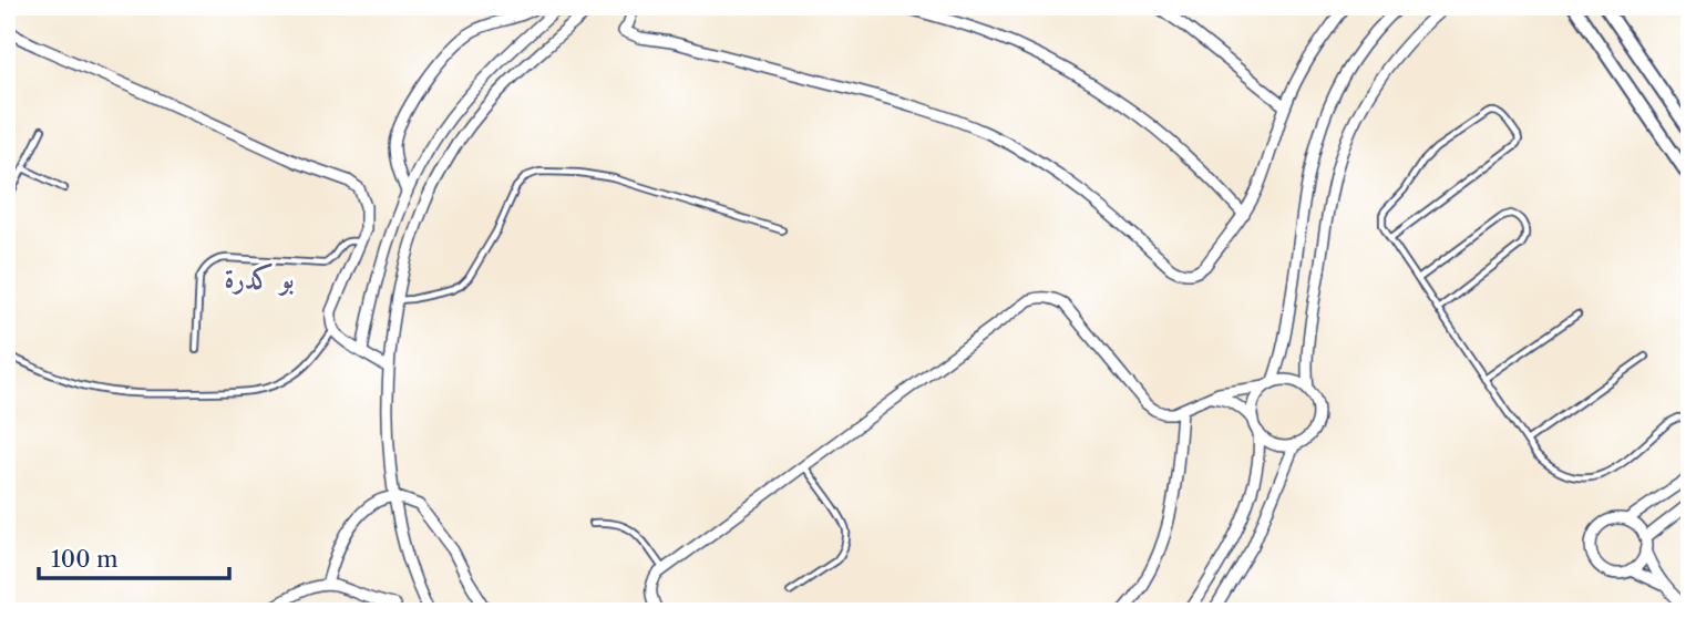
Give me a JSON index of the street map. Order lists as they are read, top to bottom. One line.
{"districts":["بو كدرة"],"scale_bar":"100 m"}
